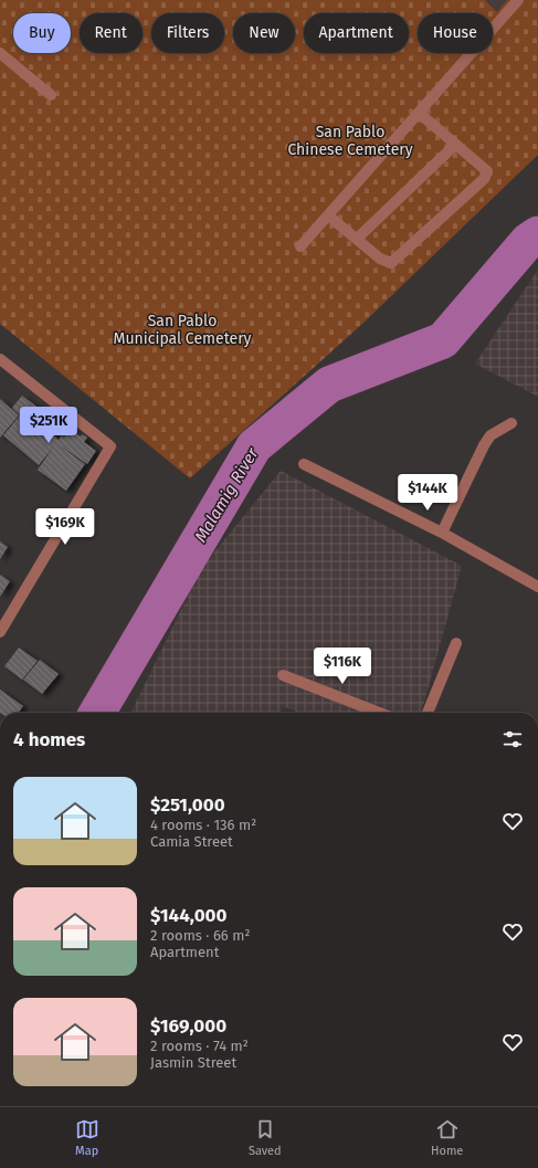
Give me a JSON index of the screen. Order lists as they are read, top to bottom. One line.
{"water":["Malamig River"],"parks":["San Pablo Chinese Cemetery","San Pablo Municipal Cemetery"],"page":{"chip":["Buy","Rent","Filters","New","Apartment","House"],"price":["$251K","$144K","$169K","$116K"],"heading":"4 homes","list":[{"name":"$251,000","note":"4 rooms · 136 m² · Camia Street"},{"name":"$144,000","note":"2 rooms · 66 m² · Apartment"},{"name":"$169,000","note":"2 rooms · 74 m² · Jasmin Street"}],"tabs":["Map","Saved","Home"]}}
